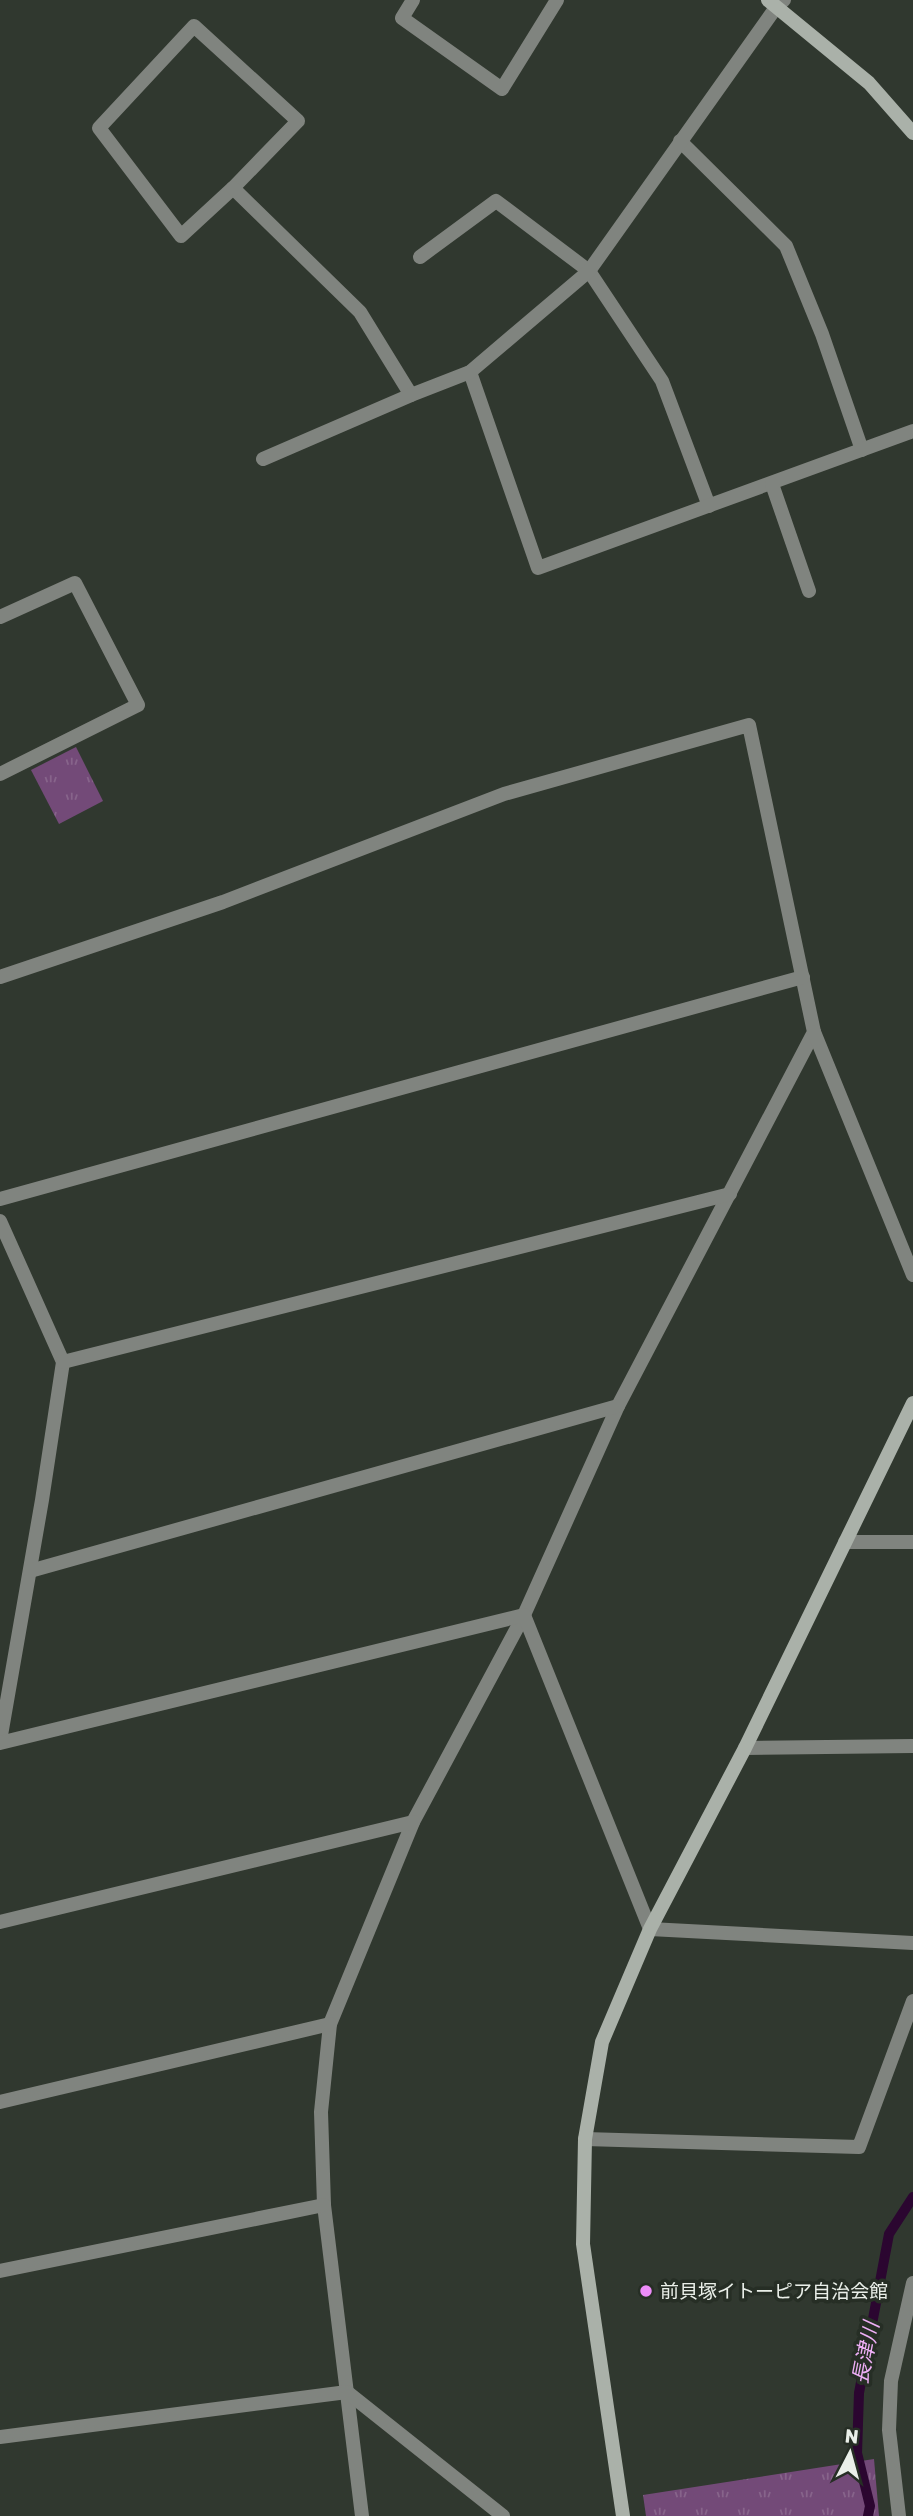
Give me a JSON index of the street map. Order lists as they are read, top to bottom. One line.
{"water":["長津川"],"places":["前貝塚イトーピア自治会館"],"north":"top"}
